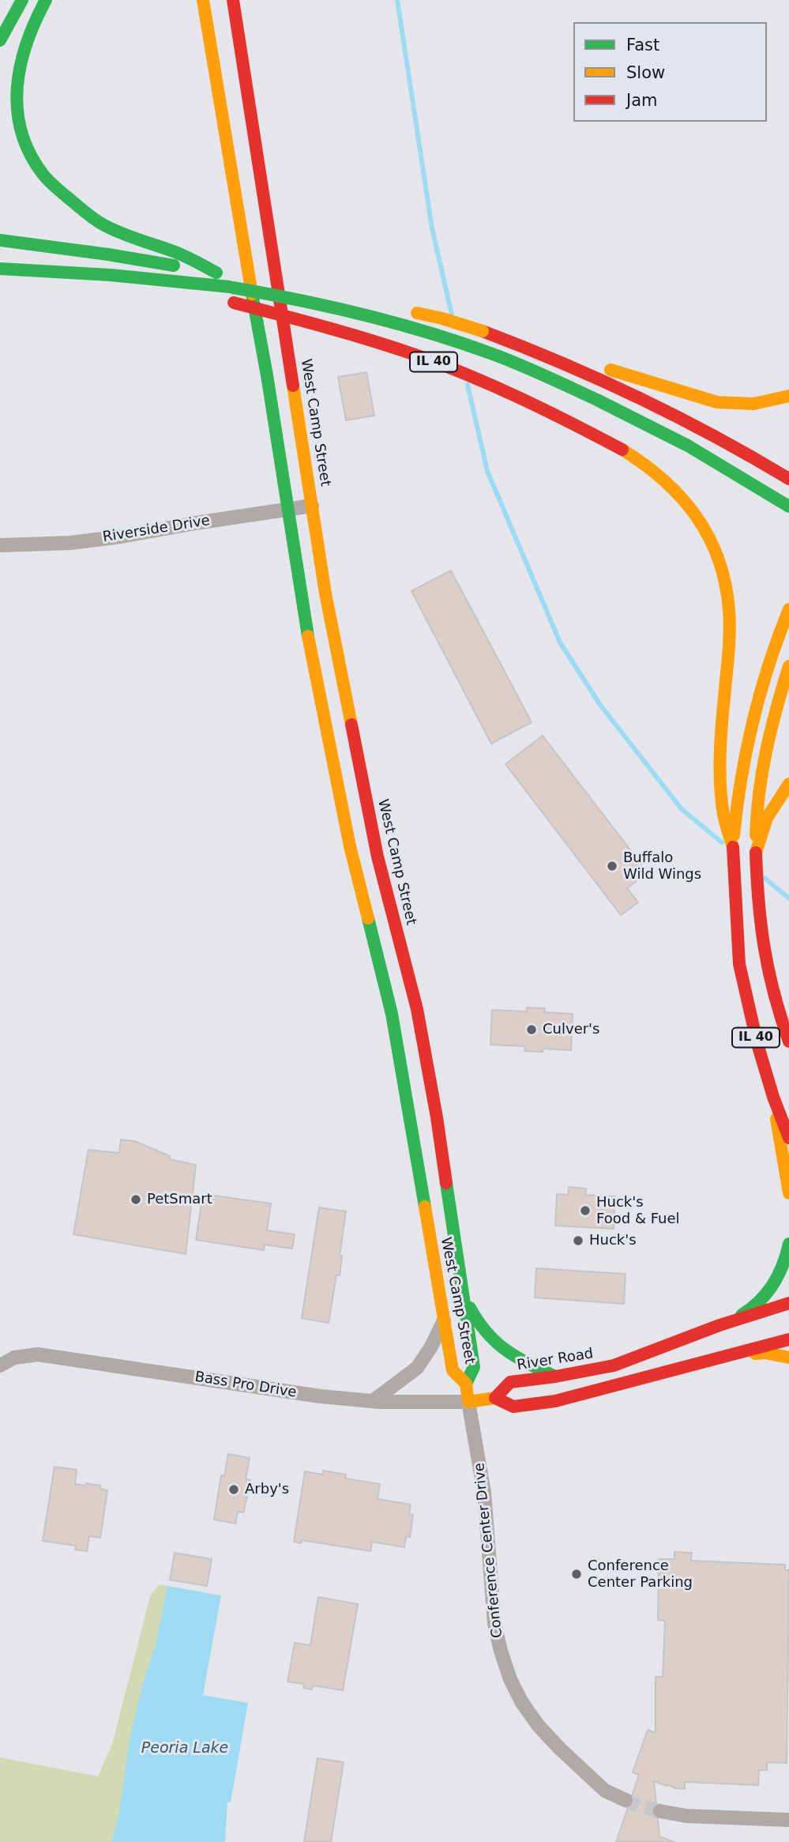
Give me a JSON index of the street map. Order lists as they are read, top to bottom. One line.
{"streets":{"main road":["IL 40","West Camp Street","River Road","Bass Pro Drive","Conference Center Drive"],"street":["Riverside Drive"]},"crossings":[["West Camp Street","Riverside Drive"],["West Camp Street","Conference Center Drive"],["River Road","Bass Pro Drive"],["Bass Pro Drive","Conference Center Drive"]],"water":["Peoria Lake"],"places":["Buffalo Wild Wings","Culver's","PetSmart","Huck's Food & Fuel","Huck's","Arby's","Conference Center Parking"],"legend":["Fast","Slow","Jam"]}
